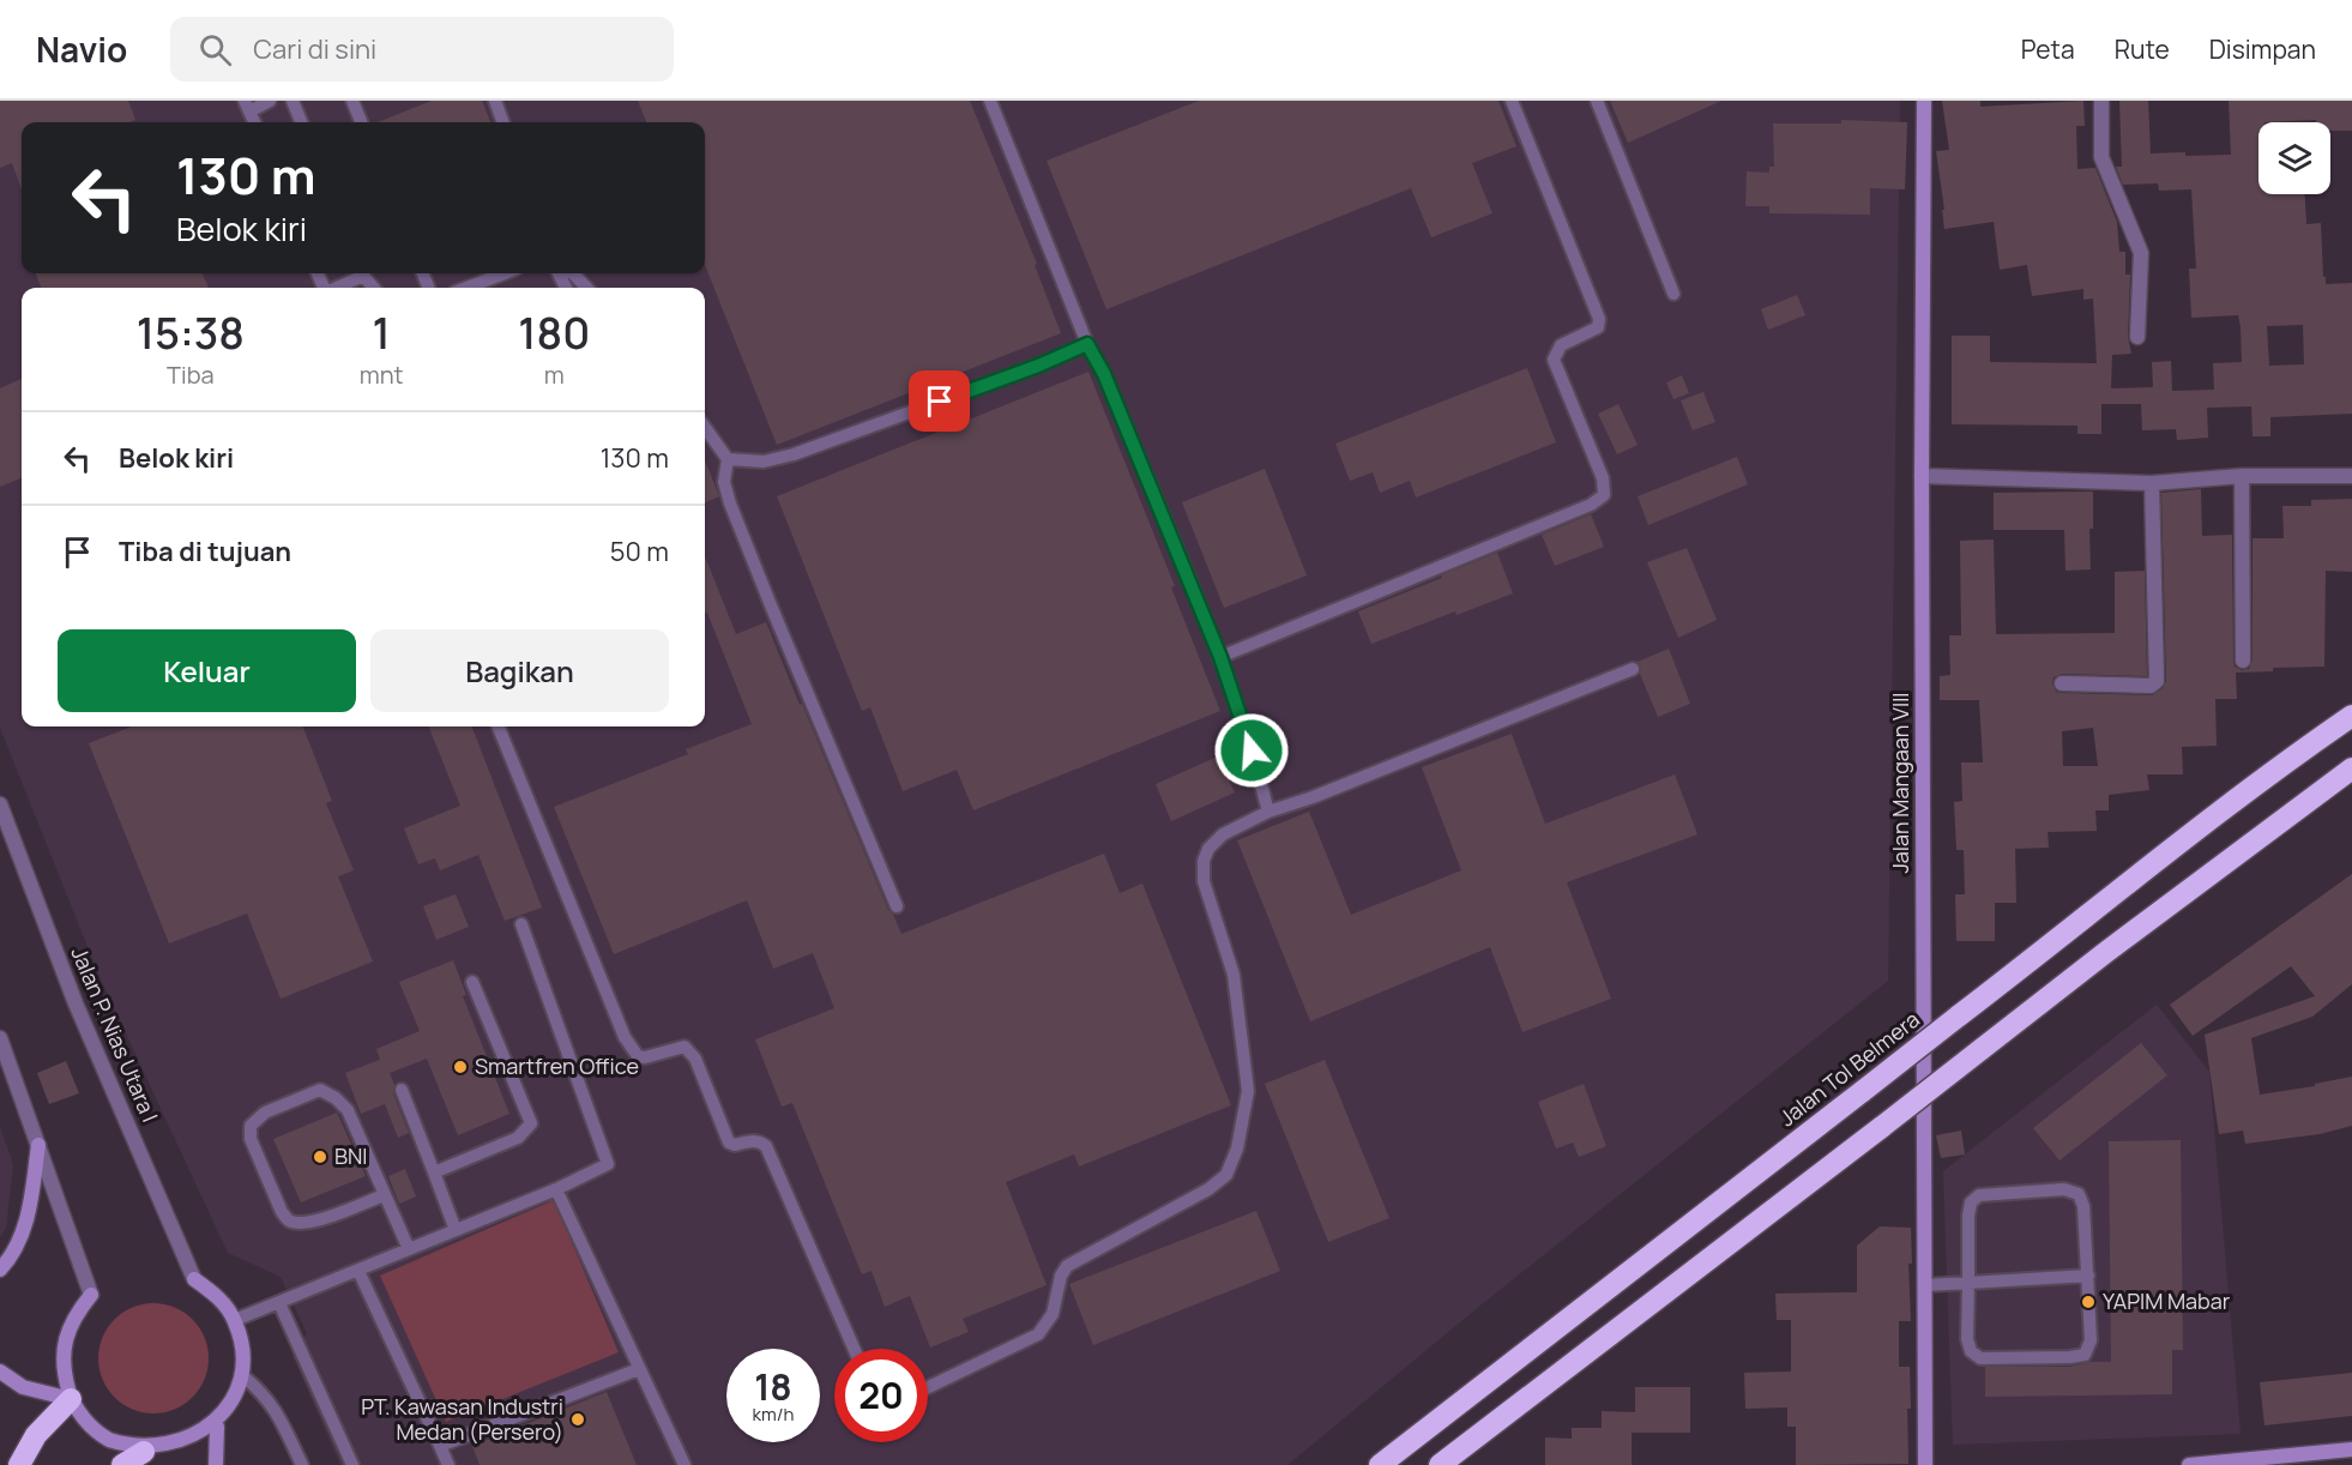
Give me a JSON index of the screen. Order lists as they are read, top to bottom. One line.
{"streets":{"highway":["Jalan Tol Belmera"],"street":["Jalan Mangaan VIII","Jalan P. Nias Utara I"]},"places":["Smartfren Office","BNI","YAPIM Mabar","PT. Kawasan Industri Medan (Persero)"],"page":{"header":"Navio","search":"Cari di sini","nav":["Peta","Rute","Disimpan"],"turn":["130 m","Belok kiri"],"eta":["15:38","Tiba","1","mnt","180","m"],"list":[{"name":"Belok kiri","value":"130 m"},{"name":"Tiba di tujuan","value":"50 m"}],"buttons":["Keluar","Bagikan"],"speed":"18 km/h","limit":"20"}}
